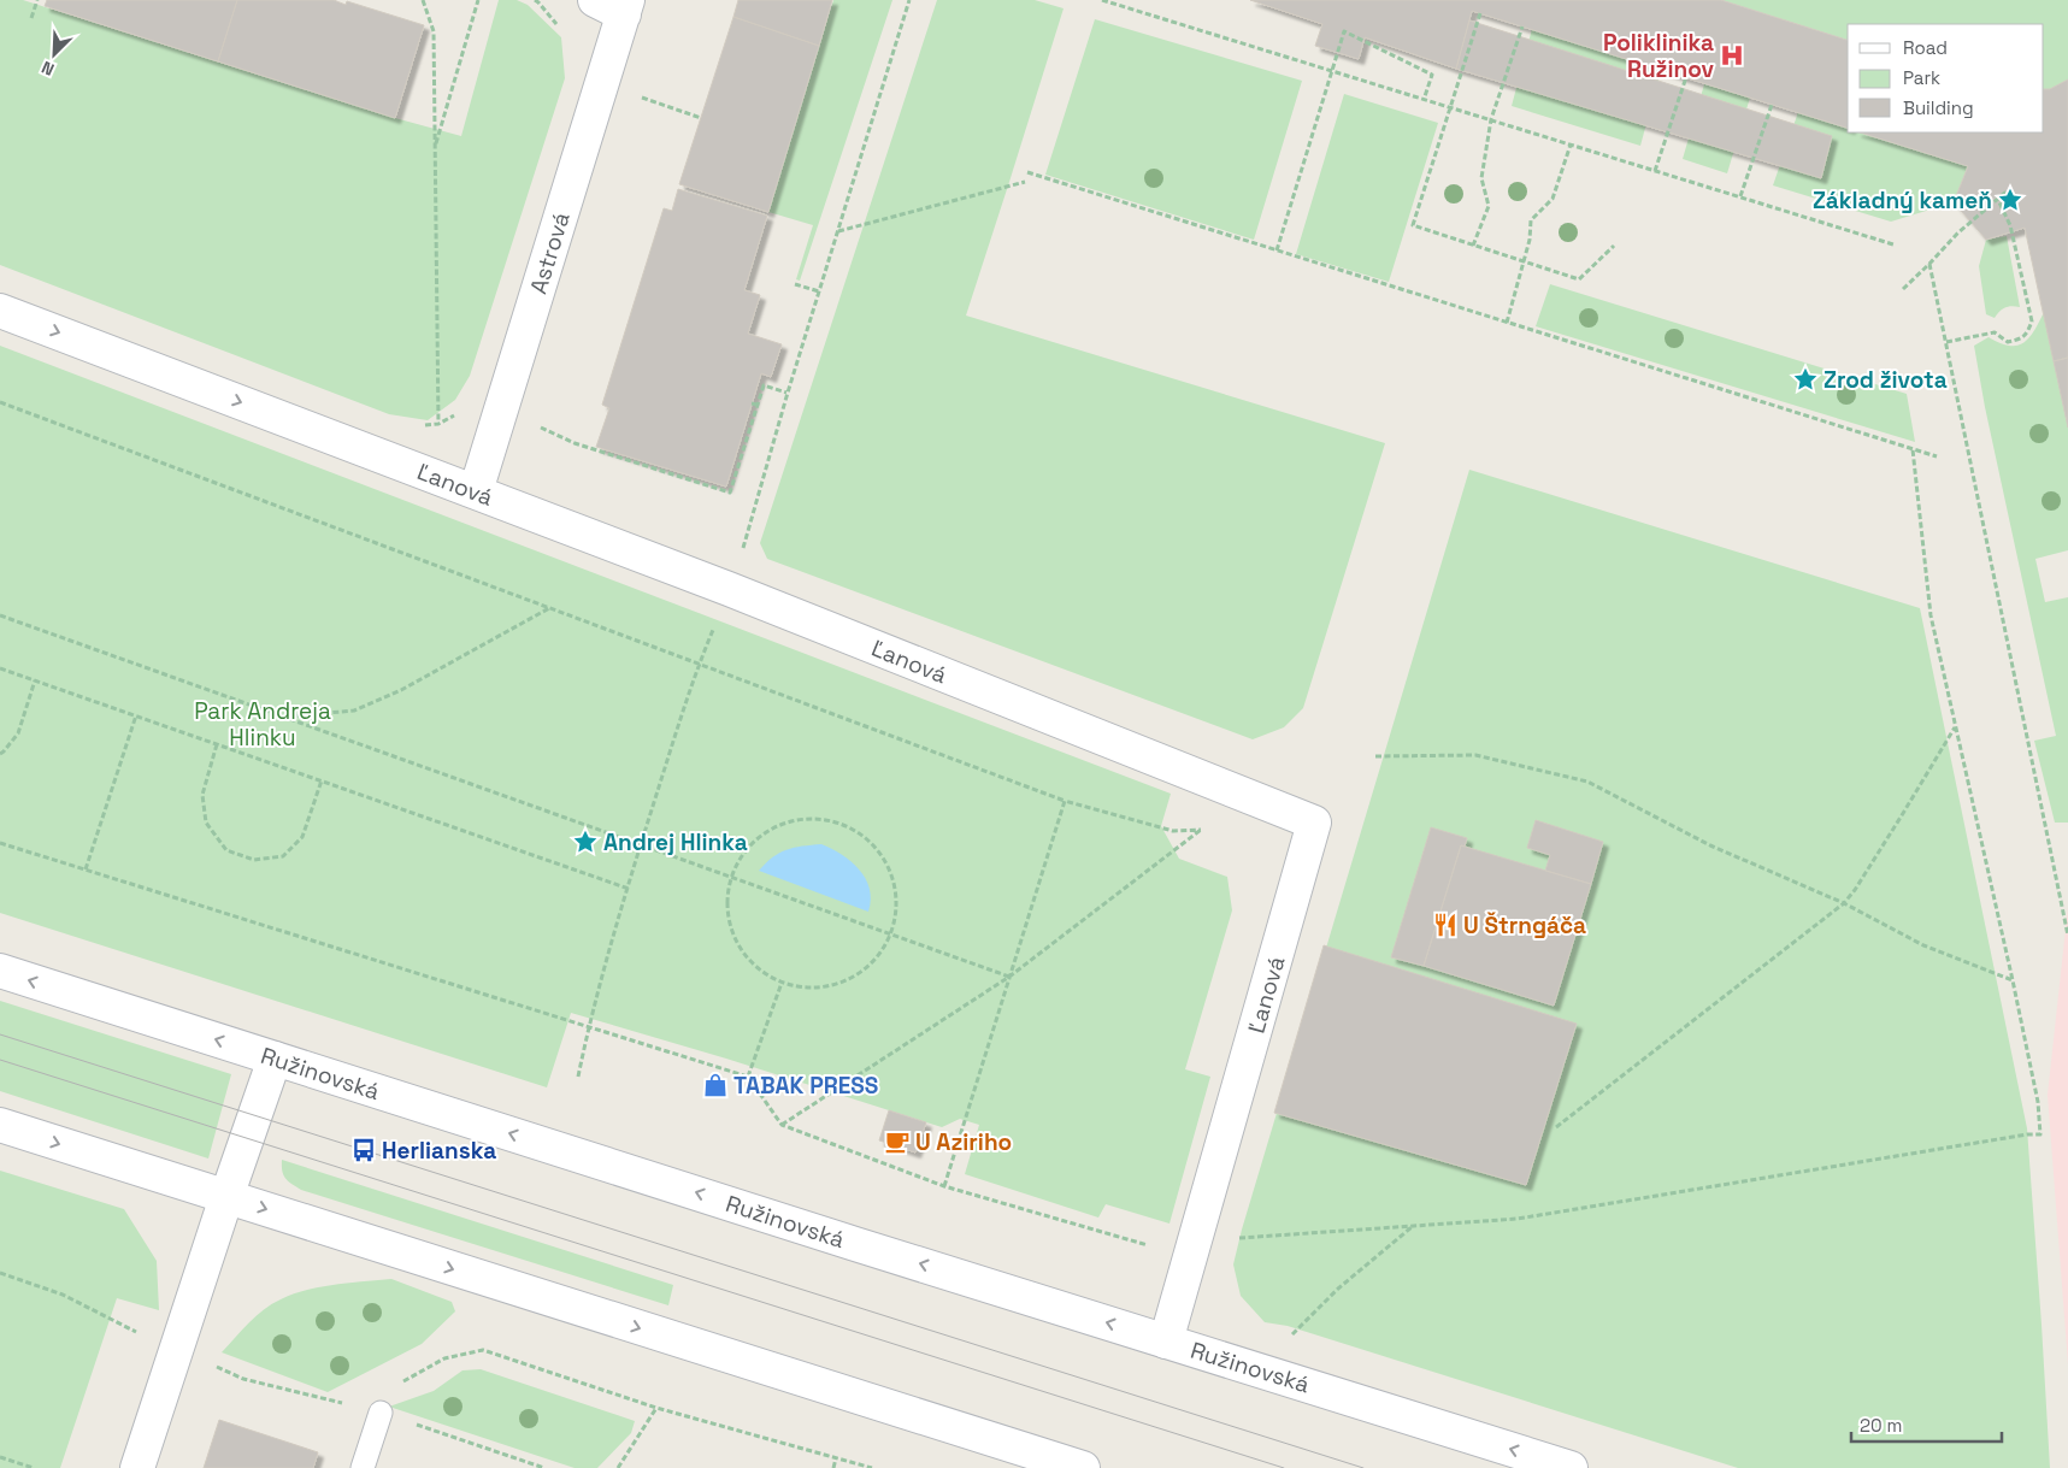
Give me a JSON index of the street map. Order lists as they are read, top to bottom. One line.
{"streets":{"street":["Astrová","Ľanová","Ružinovská"]},"crossings":[["Astrová","Ľanová"],["Ľanová","Ružinovská"]],"parks":["Park Andreja Hlinku"],"places":{"hospital":["Poliklinika Ružinov"],"place":["Základný kameň","Zrod života","Andrej Hlinka"],"restaurant":["U Štrngáča"],"shop":["TABAK PRESS"],"cafe":["U Aziriho"],"bus stop":["Herlianska"]},"legend":["Road","Park","Building"],"scale_bar":"20 m","north":"bottom left"}
